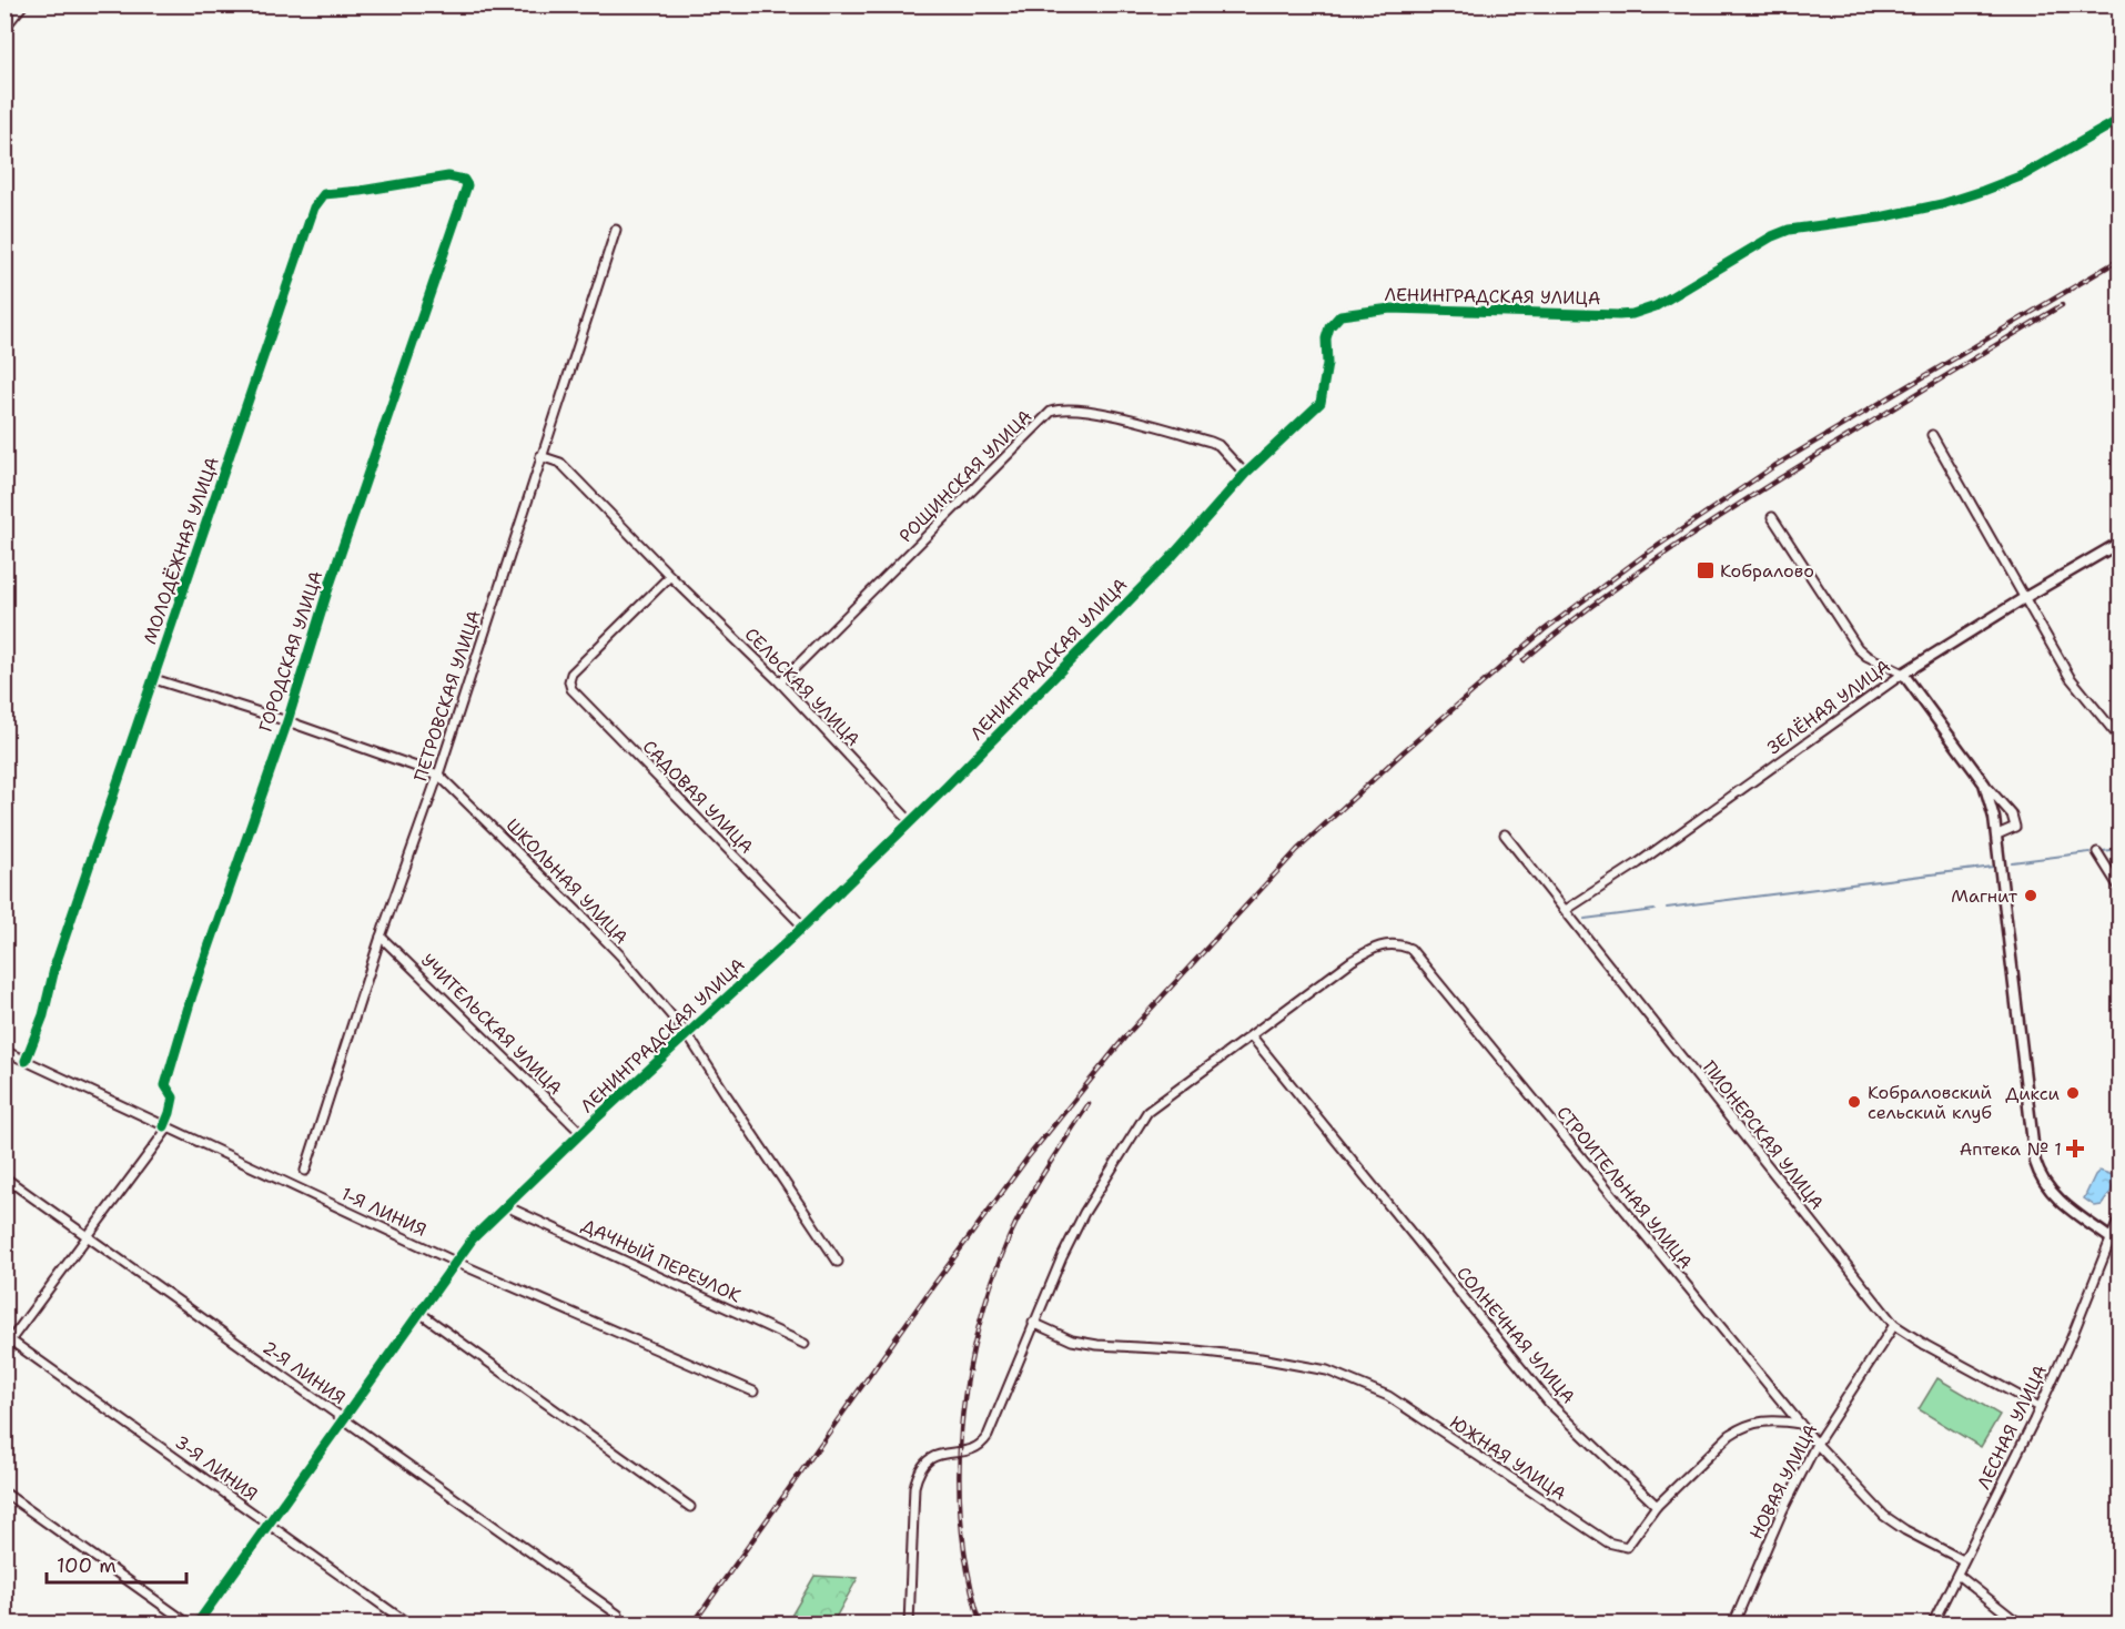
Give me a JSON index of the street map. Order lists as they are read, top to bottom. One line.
{"streets":{"street":["ЛЕНИНГРАДСКАЯ УЛИЦА","РОЩИНСКАЯ УЛИЦА","МОЛОДЁЖНАЯ УЛИЦА","ГОРОДСКАЯ УЛИЦА","СЕЛЬСКАЯ УЛИЦА","ПЕТРОВСКАЯ УЛИЦА","ЗЕЛЁНАЯ УЛИЦА","САДОВАЯ УЛИЦА","ШКОЛЬНАЯ УЛИЦА","УЧИТЕЛЬСКАЯ УЛИЦА","ПИОНЕРСКАЯ УЛИЦА","СТРОИТЕЛЬНАЯ УЛИЦА","1-Я ЛИНИЯ","ДАЧНЫЙ ПЕРЕУЛОК","СОЛНЕЧНАЯ УЛИЦА","2-Я ЛИНИЯ","ЛЕСНАЯ УЛИЦА","ЮЖНАЯ УЛИЦА","3-Я ЛИНИЯ","НОВАЯ УЛИЦА"]},"crossings":[["ЛЕНИНГРАДСКАЯ УЛИЦА","РОЩИНСКАЯ УЛИЦА"],["ЛЕНИНГРАДСКАЯ УЛИЦА","СЕЛЬСКАЯ УЛИЦА"],["ЛЕНИНГРАДСКАЯ УЛИЦА","САДОВАЯ УЛИЦА"],["ЛЕНИНГРАДСКАЯ УЛИЦА","ШКОЛЬНАЯ УЛИЦА"],["ЛЕНИНГРАДСКАЯ УЛИЦА","УЧИТЕЛЬСКАЯ УЛИЦА"],["ЛЕНИНГРАДСКАЯ УЛИЦА","1-Я ЛИНИЯ"],["ЛЕНИНГРАДСКАЯ УЛИЦА","ДАЧНЫЙ ПЕРЕУЛОК"],["ЛЕНИНГРАДСКАЯ УЛИЦА","2-Я ЛИНИЯ"],["ЛЕНИНГРАДСКАЯ УЛИЦА","3-Я ЛИНИЯ"],["РОЩИНСКАЯ УЛИЦА","СЕЛЬСКАЯ УЛИЦА"],["МОЛОДЁЖНАЯ УЛИЦА","ГОРОДСКАЯ УЛИЦА"],["МОЛОДЁЖНАЯ УЛИЦА","ШКОЛЬНАЯ УЛИЦА"],["МОЛОДЁЖНАЯ УЛИЦА","1-Я ЛИНИЯ"],["ГОРОДСКАЯ УЛИЦА","ШКОЛЬНАЯ УЛИЦА"],["ГОРОДСКАЯ УЛИЦА","1-Я ЛИНИЯ"],["СЕЛЬСКАЯ УЛИЦА","ПЕТРОВСКАЯ УЛИЦА"],["СЕЛЬСКАЯ УЛИЦА","САДОВАЯ УЛИЦА"],["ПЕТРОВСКАЯ УЛИЦА","ШКОЛЬНАЯ УЛИЦА"],["ПЕТРОВСКАЯ УЛИЦА","УЧИТЕЛЬСКАЯ УЛИЦА"],["ЗЕЛЁНАЯ УЛИЦА","ПИОНЕРСКАЯ УЛИЦА"],["ПИОНЕРСКАЯ УЛИЦА","ЛЕСНАЯ УЛИЦА"],["ПИОНЕРСКАЯ УЛИЦА","НОВАЯ УЛИЦА"],["СТРОИТЕЛЬНАЯ УЛИЦА","СОЛНЕЧНАЯ УЛИЦА"],["СТРОИТЕЛЬНАЯ УЛИЦА","ЛЕСНАЯ УЛИЦА"],["СТРОИТЕЛЬНАЯ УЛИЦА","ЮЖНАЯ УЛИЦА"],["СТРОИТЕЛЬНАЯ УЛИЦА","НОВАЯ УЛИЦА"],["СОЛНЕЧНАЯ УЛИЦА","ЮЖНАЯ УЛИЦА"]],"places":{"transit":["Кобралово"],"other":["Магнит","Дикси","Кобраловский сельский клуб"],"health":["Аптека № 1"]},"scale_bar":"100 m"}
